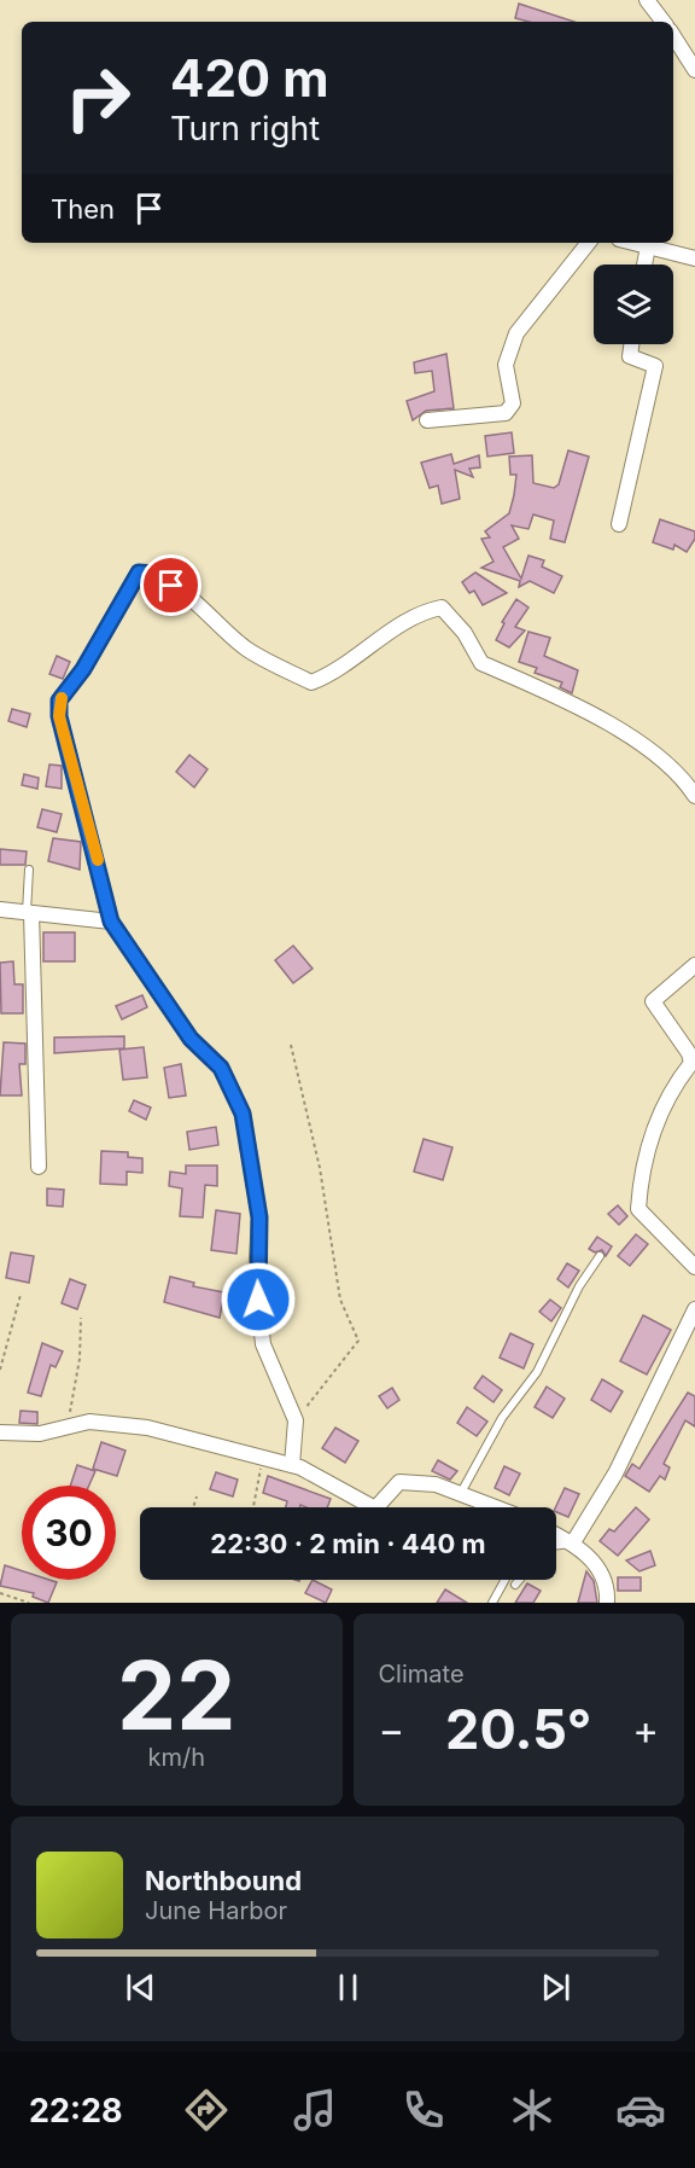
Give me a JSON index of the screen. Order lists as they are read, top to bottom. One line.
{"page":{"turn":["420 m","Turn right"],"then":"Then","limit":"30","trip":"22:30 · 2 min · 440 m","tile":[["22","km/h"],"Climate"],"heat":["−","20.5°","+"],"song":["Northbound","June Harbor"],"tabs":"22:28"}}
